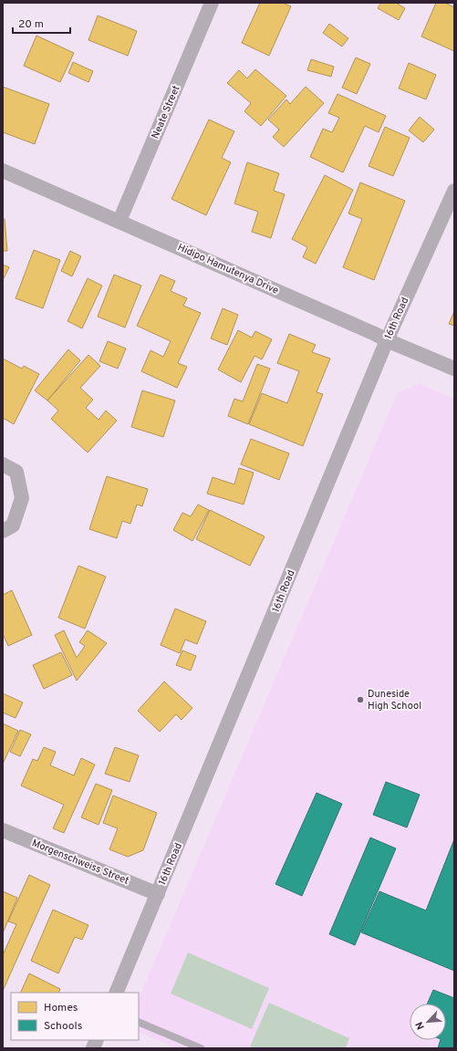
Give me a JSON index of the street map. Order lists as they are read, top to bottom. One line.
{"streets":{"street":["Neate Street","Hidipo Hamutenya Drive","16th Road","Morgenschweiss Street"]},"crossings":[["Neate Street","Hidipo Hamutenya Drive"],["Hidipo Hamutenya Drive","16th Road"],["16th Road","Morgenschweiss Street"]],"places":["Duneside High School"],"legend":["Homes","Schools"],"scale_bar":"20 m","north":"bottom left"}
